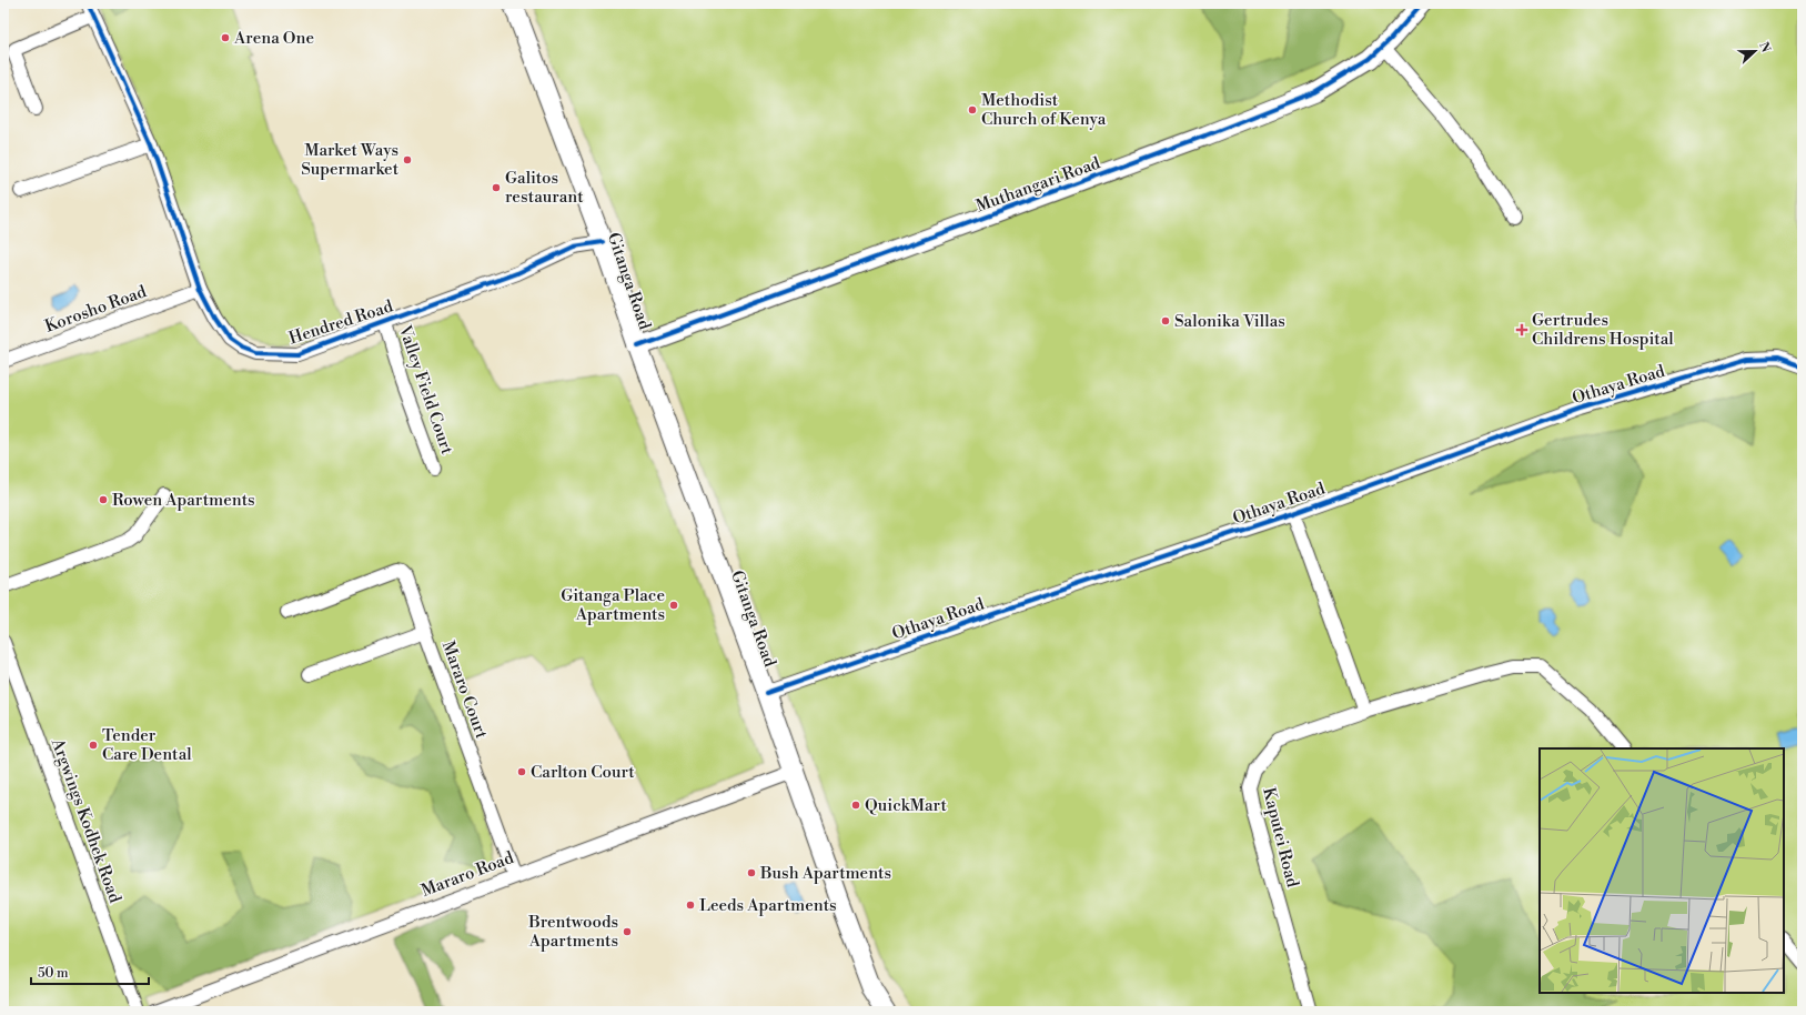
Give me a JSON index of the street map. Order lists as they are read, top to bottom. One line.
{"streets":{"main road":["Muthangari Road","Gitanga Road"],"street":["Korosho Road","Hendred Road","Othaya Road","Valley Field Court","Mararo Court","Argwings Kodhek Road","Kaputei Road","Mararo Road"]},"crossings":[["Muthangari Road","Gitanga Road"],["Gitanga Road","Hendred Road"],["Gitanga Road","Othaya Road"],["Gitanga Road","Mararo Road"],["Korosho Road","Hendred Road"],["Hendred Road","Valley Field Court"],["Mararo Court","Mararo Road"]],"places":{"other":["Arena One","Methodist Church of Kenya","Market Ways Supermarket","Galitos restaurant","Salonika Villas","Rowen Apartments","Gitanga Place Apartments","Tender Care Dental","Carlton Court","QuickMart","Bush Apartments","Leeds Apartments","Brentwoods Apartments"],"health":["Gertrudes Childrens Hospital"]},"scale_bar":"50 m","north":"right"}
